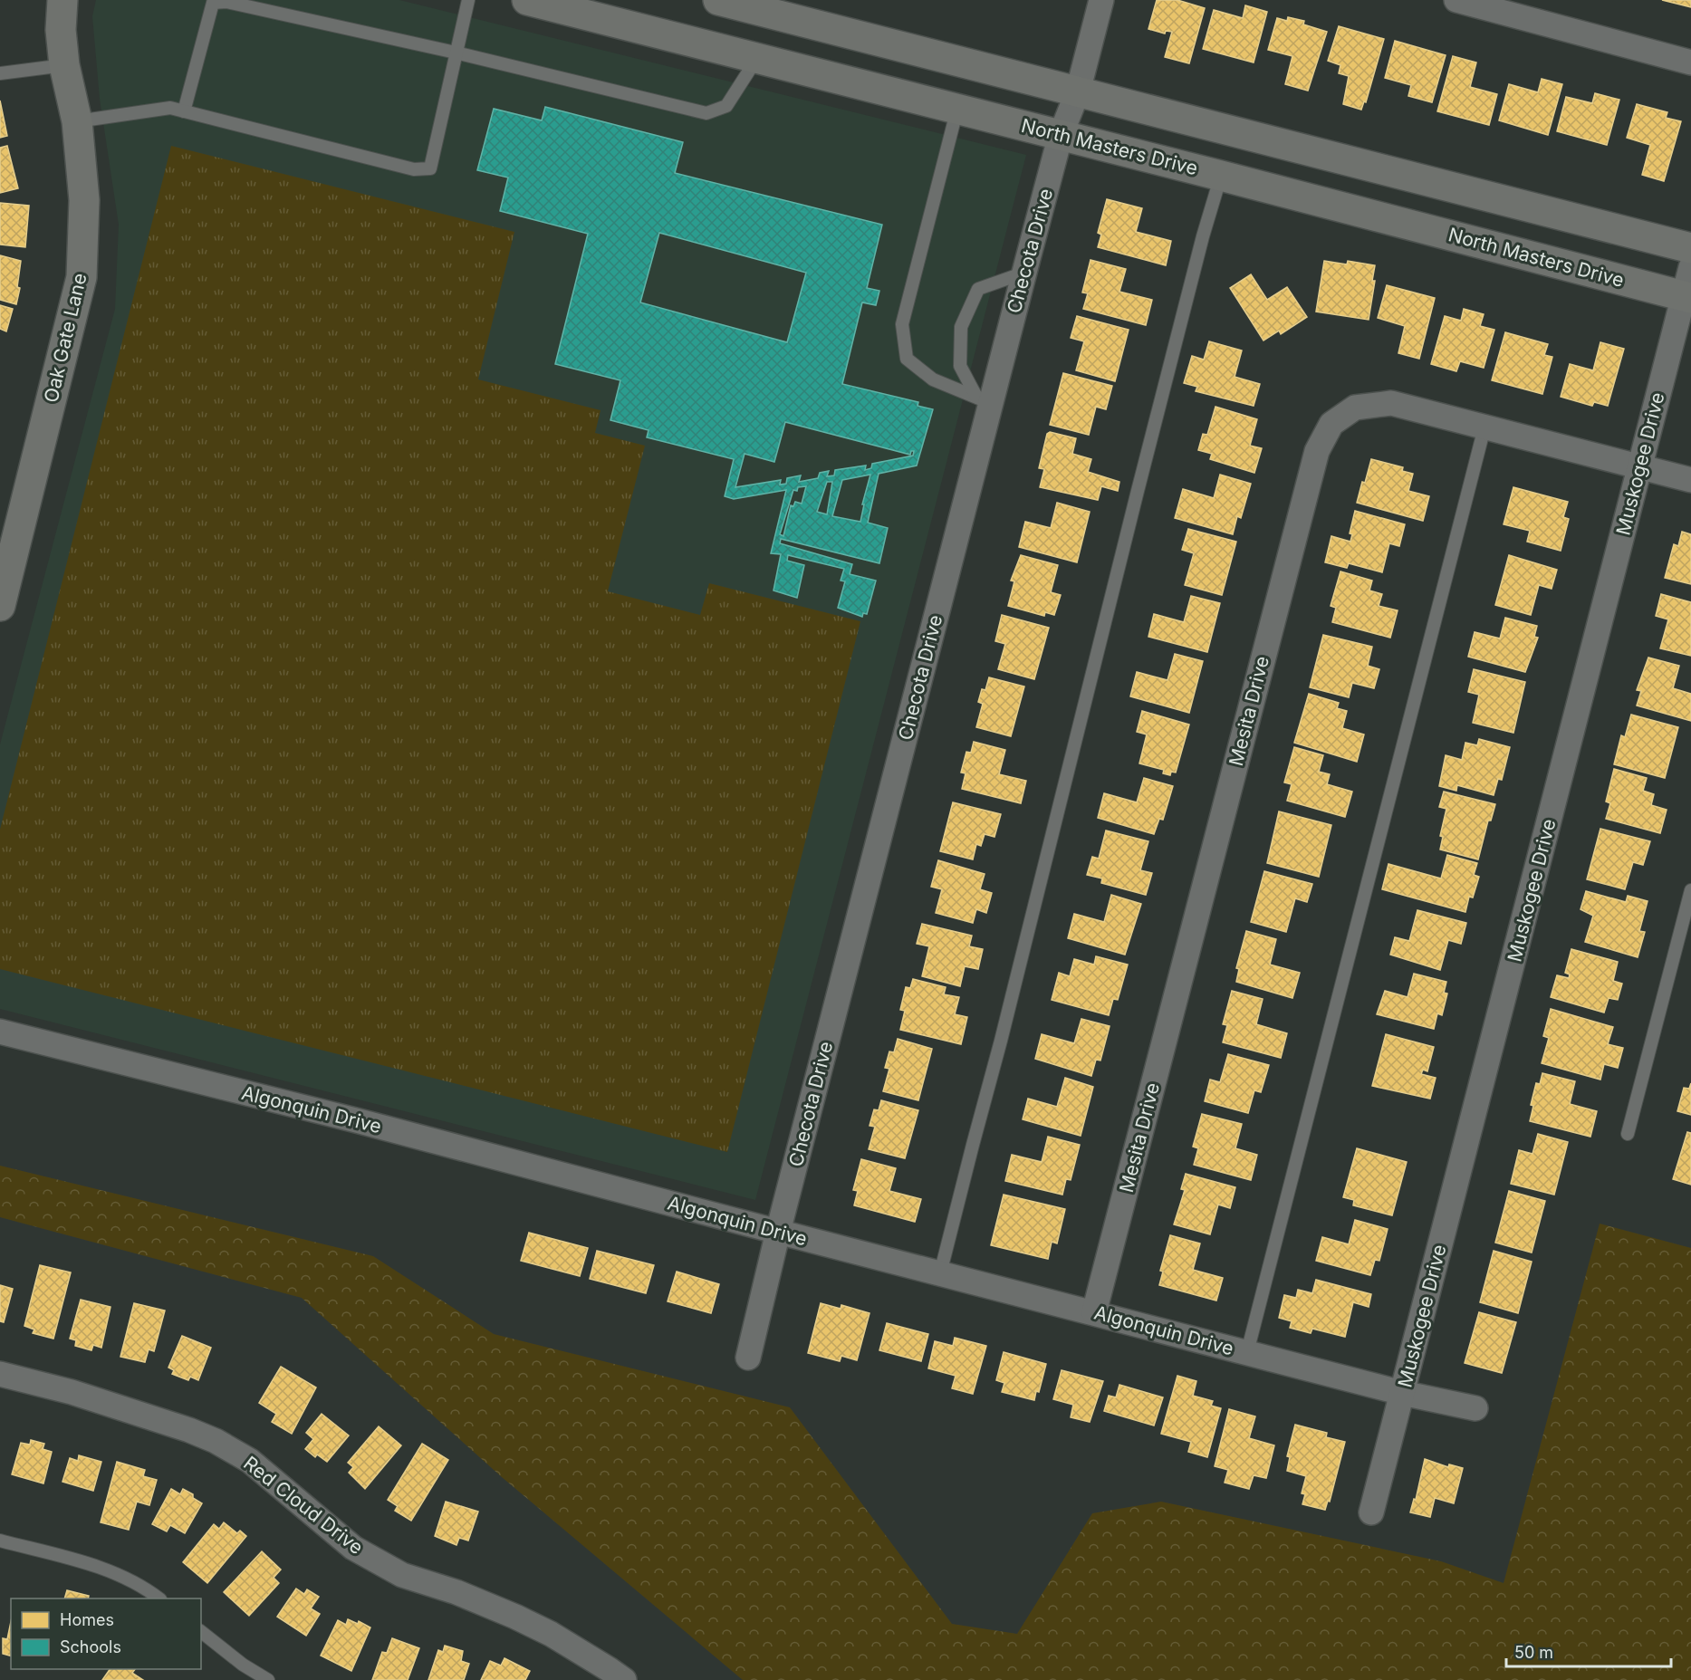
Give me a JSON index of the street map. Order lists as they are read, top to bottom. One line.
{"streets":{"main road":["North Masters Drive","Oak Gate Lane"],"street":["Checota Drive","Muskogee Drive","Mesita Drive","Algonquin Drive","Red Cloud Drive"]},"crossings":[["North Masters Drive","Checota Drive"],["North Masters Drive","Muskogee Drive"],["Checota Drive","Algonquin Drive"],["Muskogee Drive","Mesita Drive"],["Muskogee Drive","Algonquin Drive"],["Mesita Drive","Algonquin Drive"]],"legend":["Homes","Schools"],"scale_bar":"50 m"}
